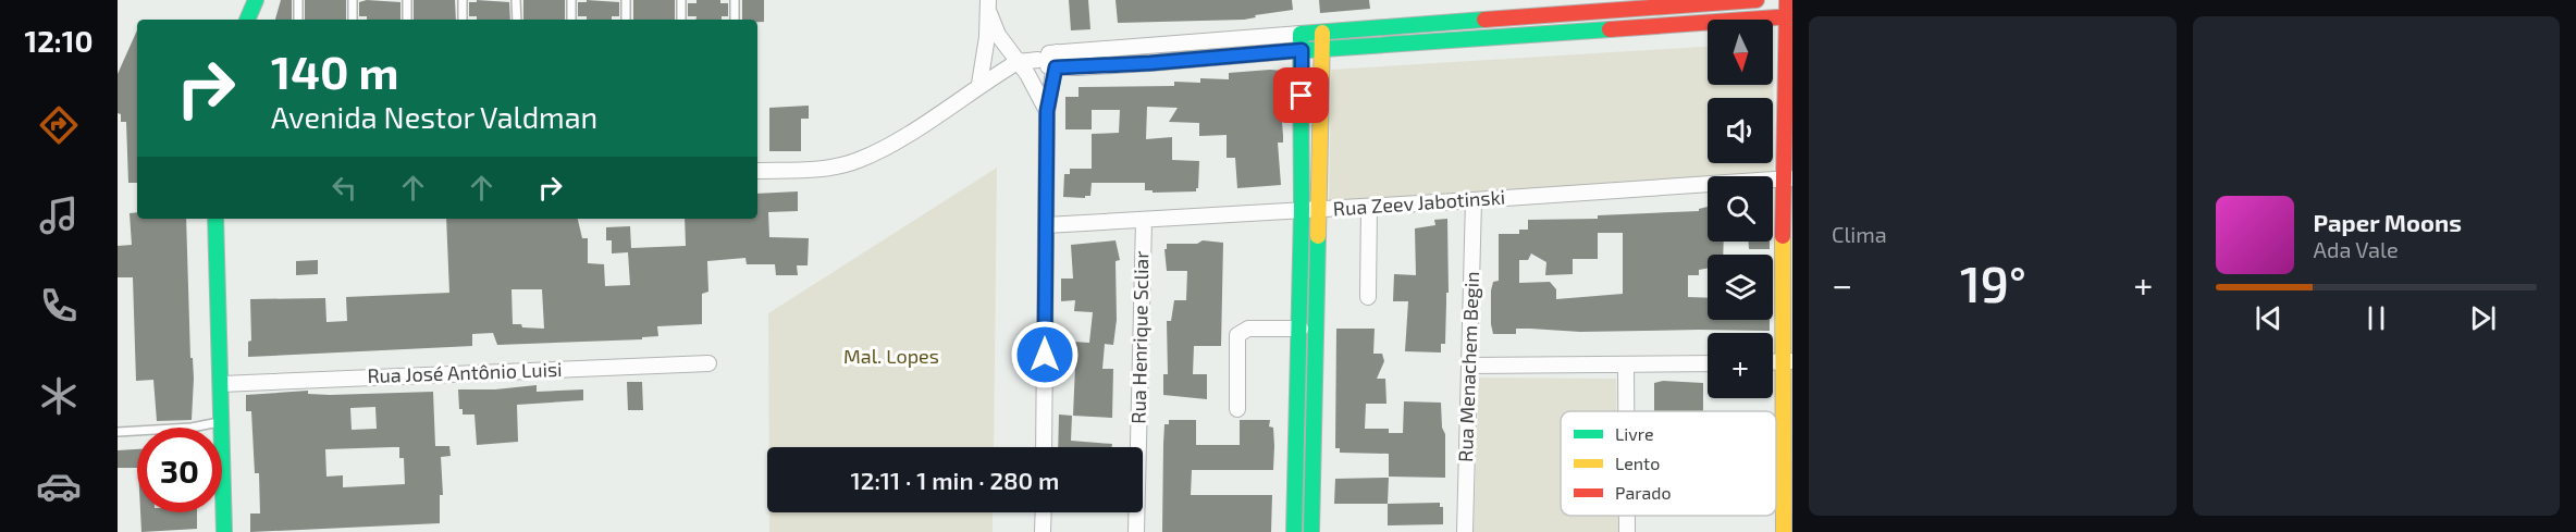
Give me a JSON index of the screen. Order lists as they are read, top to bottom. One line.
{"streets":{"street":["Rua Zeev Jabotinski","Rua Henrique Scliar","Rua Menachem Begin","Rua José Antônio Luisi"]},"crossings":[["Rua Zeev Jabotinski","Rua Henrique Scliar"],["Rua Zeev Jabotinski","Rua Menachem Begin"]],"parks":["Mal. Lopes"],"legend":["Livre","Lento","Parado"],"north":"bottom","page":{"tabs":"12:10","tile":"Clima","map_buttons":"+","turn":["140 m","Avenida Nestor Valdman"],"song":["Paper Moons","Ada Vale"],"heat":["−","19°","+"],"limit":"30","trip":"12:11 · 1 min · 280 m"}}
